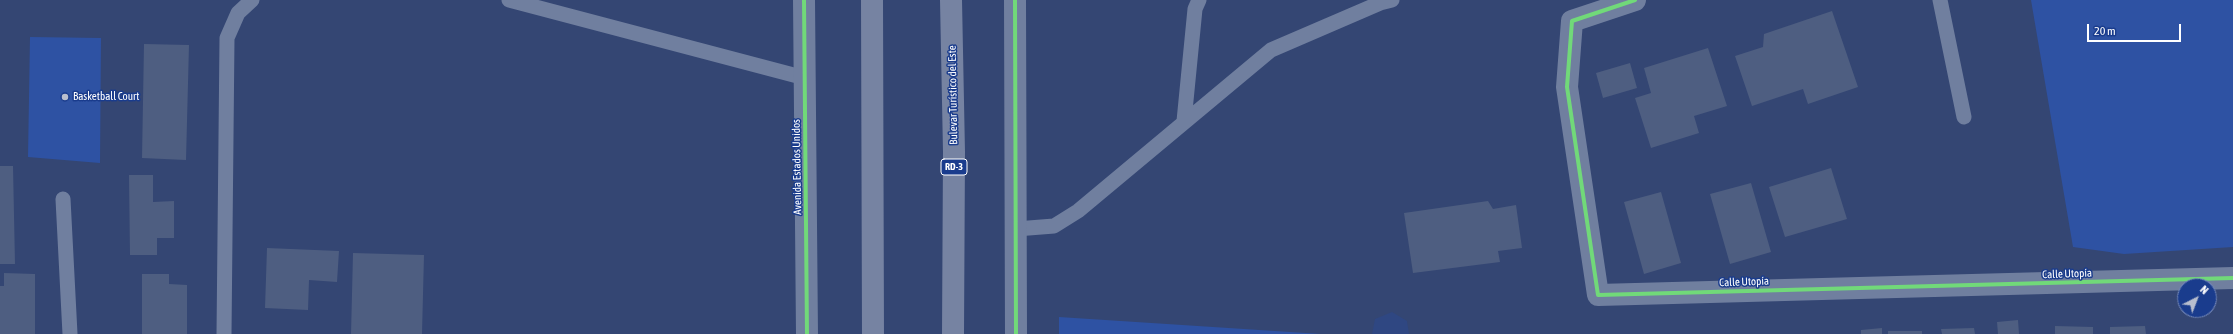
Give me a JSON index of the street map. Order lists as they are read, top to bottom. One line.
{"streets":{"highway":["Bulevar Turístico del Este","RD-3"],"street":["Avenida Estados Unidos","Calle Utopía"]},"places":["Basketball Court"],"scale_bar":"20 m","north":"top right"}
